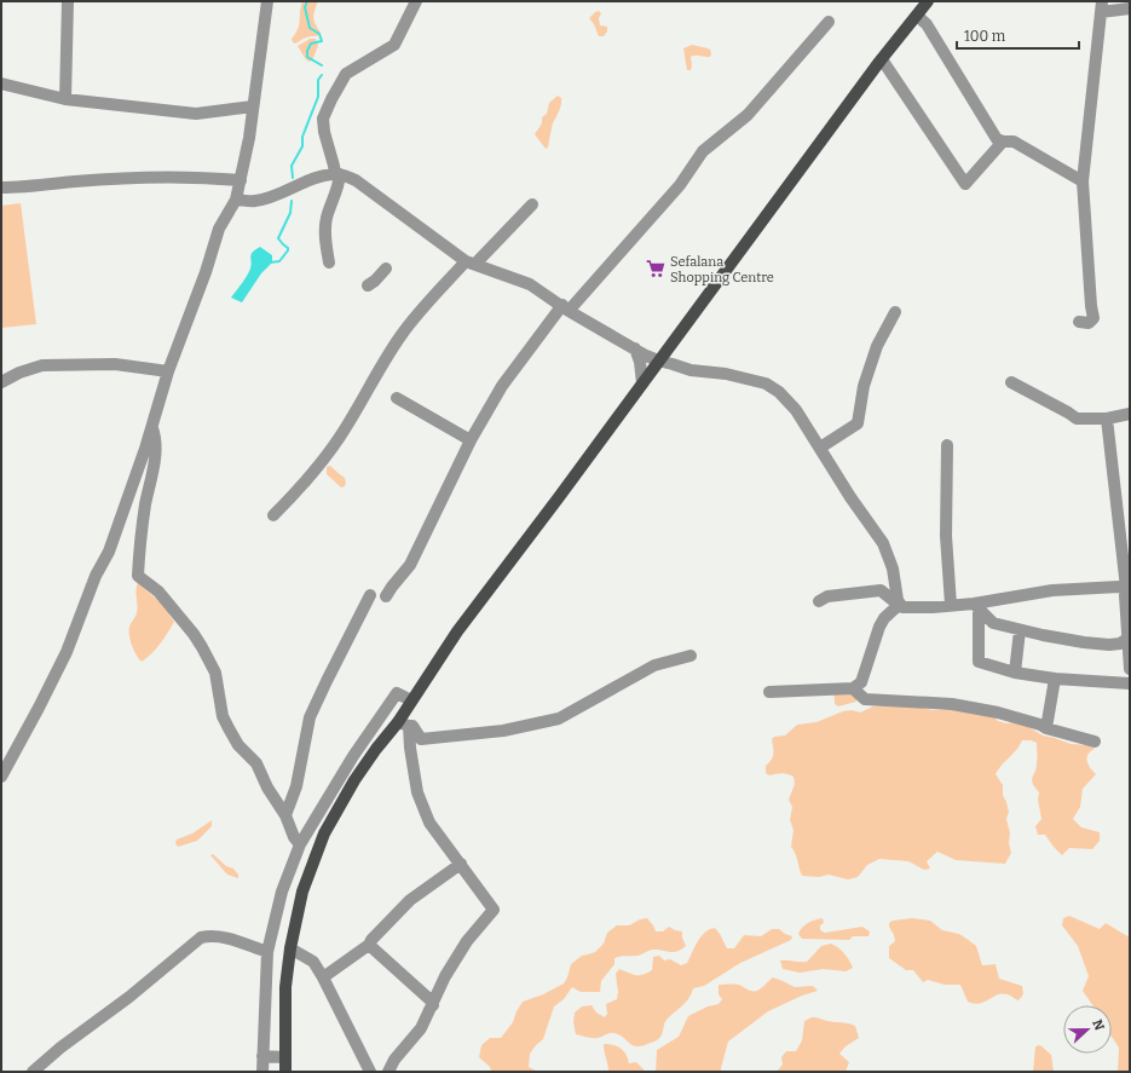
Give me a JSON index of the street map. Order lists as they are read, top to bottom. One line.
{"places":{"supermarket":["Sefalana Shopping Centre"]},"scale_bar":"100 m","north":"right"}
